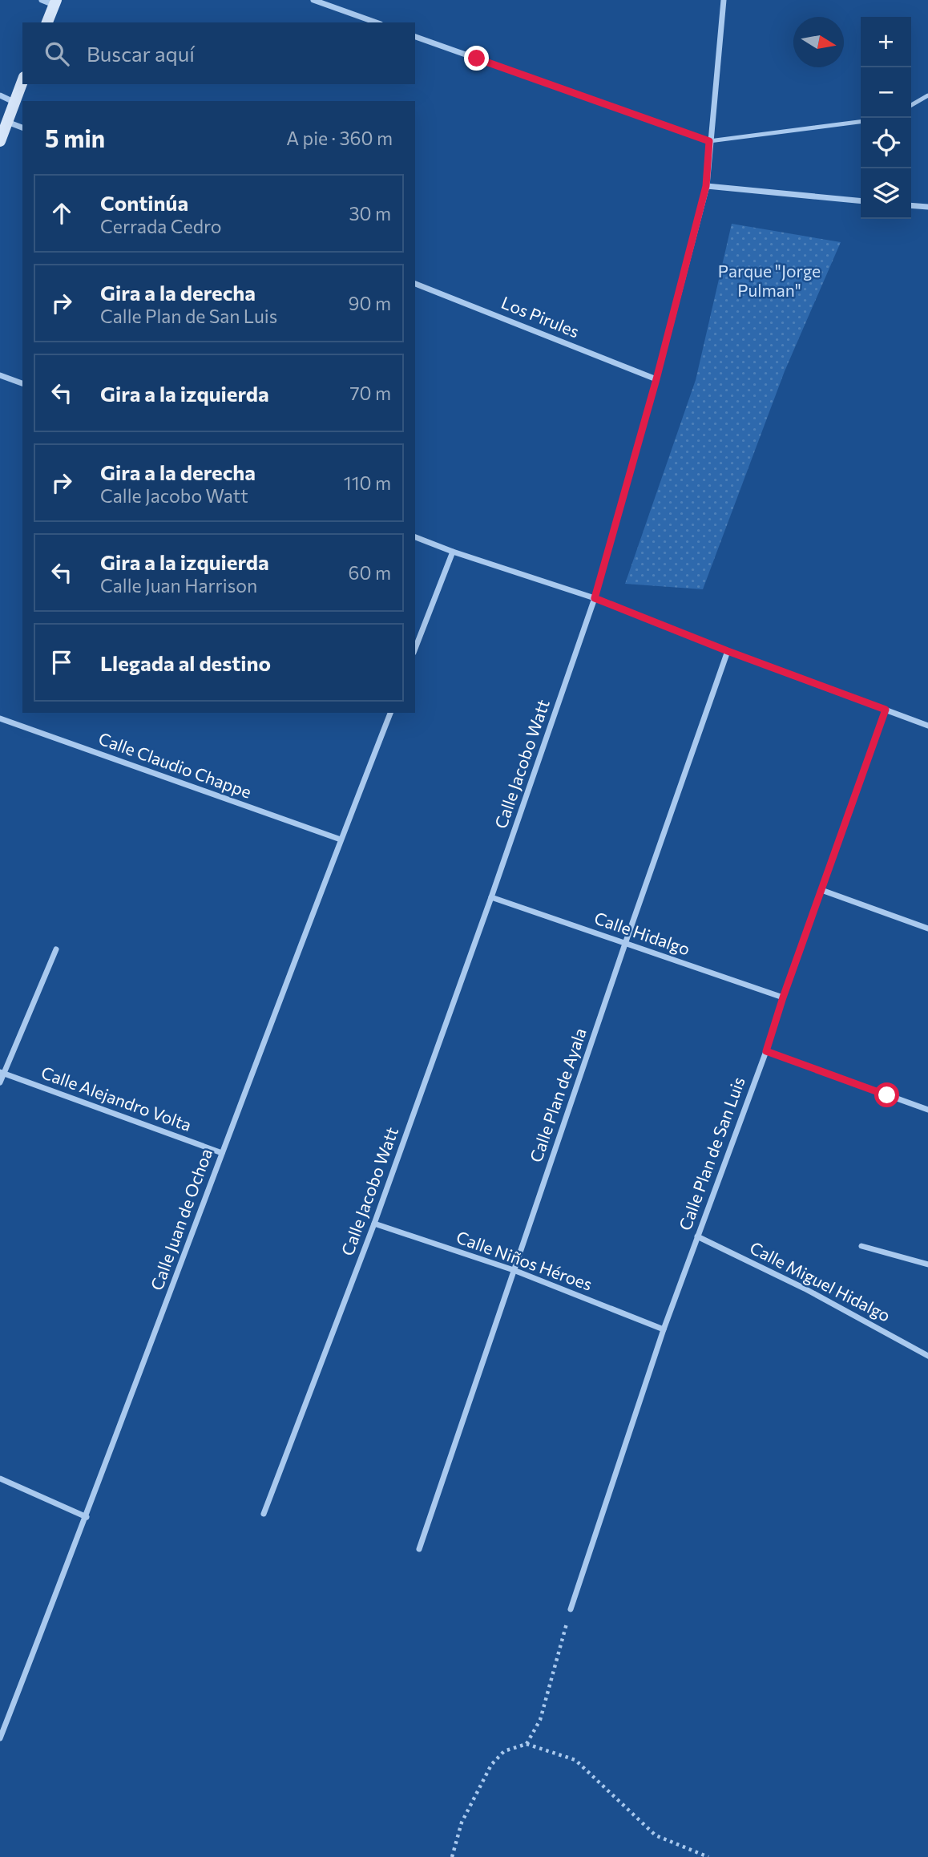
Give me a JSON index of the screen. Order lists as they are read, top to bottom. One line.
{"streets":{"street":["Los Pirules","Calle Jacobo Watt","Calle Claudio Chappe","Calle Hidalgo","Calle Plan de Ayala","Calle Alejandro Volta","Calle Plan de San Luis","Calle Juan de Ochoa","Calle Niños Héroes","Calle Miguel Hidalgo"]},"crossings":[["Los Pirules","Calle Jacobo Watt"],["Calle Jacobo Watt","Calle Hidalgo"],["Calle Jacobo Watt","Calle Niños Héroes"],["Calle Claudio Chappe","Calle Juan de Ochoa"],["Calle Hidalgo","Calle Plan de Ayala"],["Calle Hidalgo","Calle Plan de San Luis"],["Calle Plan de Ayala","Calle Niños Héroes"],["Calle Alejandro Volta","Calle Juan de Ochoa"],["Calle Plan de San Luis","Calle Niños Héroes"],["Calle Plan de San Luis","Calle Miguel Hidalgo"]],"parks":["Parque \"Jorge Pulman\""],"north":"right","page":{"map_buttons":["+","−"],"search":"Buscar aquí","heading":["5 min","A pie · 360 m"],"list":[["Continúa","Cerrada Cedro","30 m"],["Gira a la derecha","Calle Plan de San Luis","90 m"],["Gira a la izquierda","70 m"],["Gira a la derecha","Calle Jacobo Watt","110 m"],["Gira a la izquierda","Calle Juan Harrison","60 m"],"Llegada al destino"]}}
